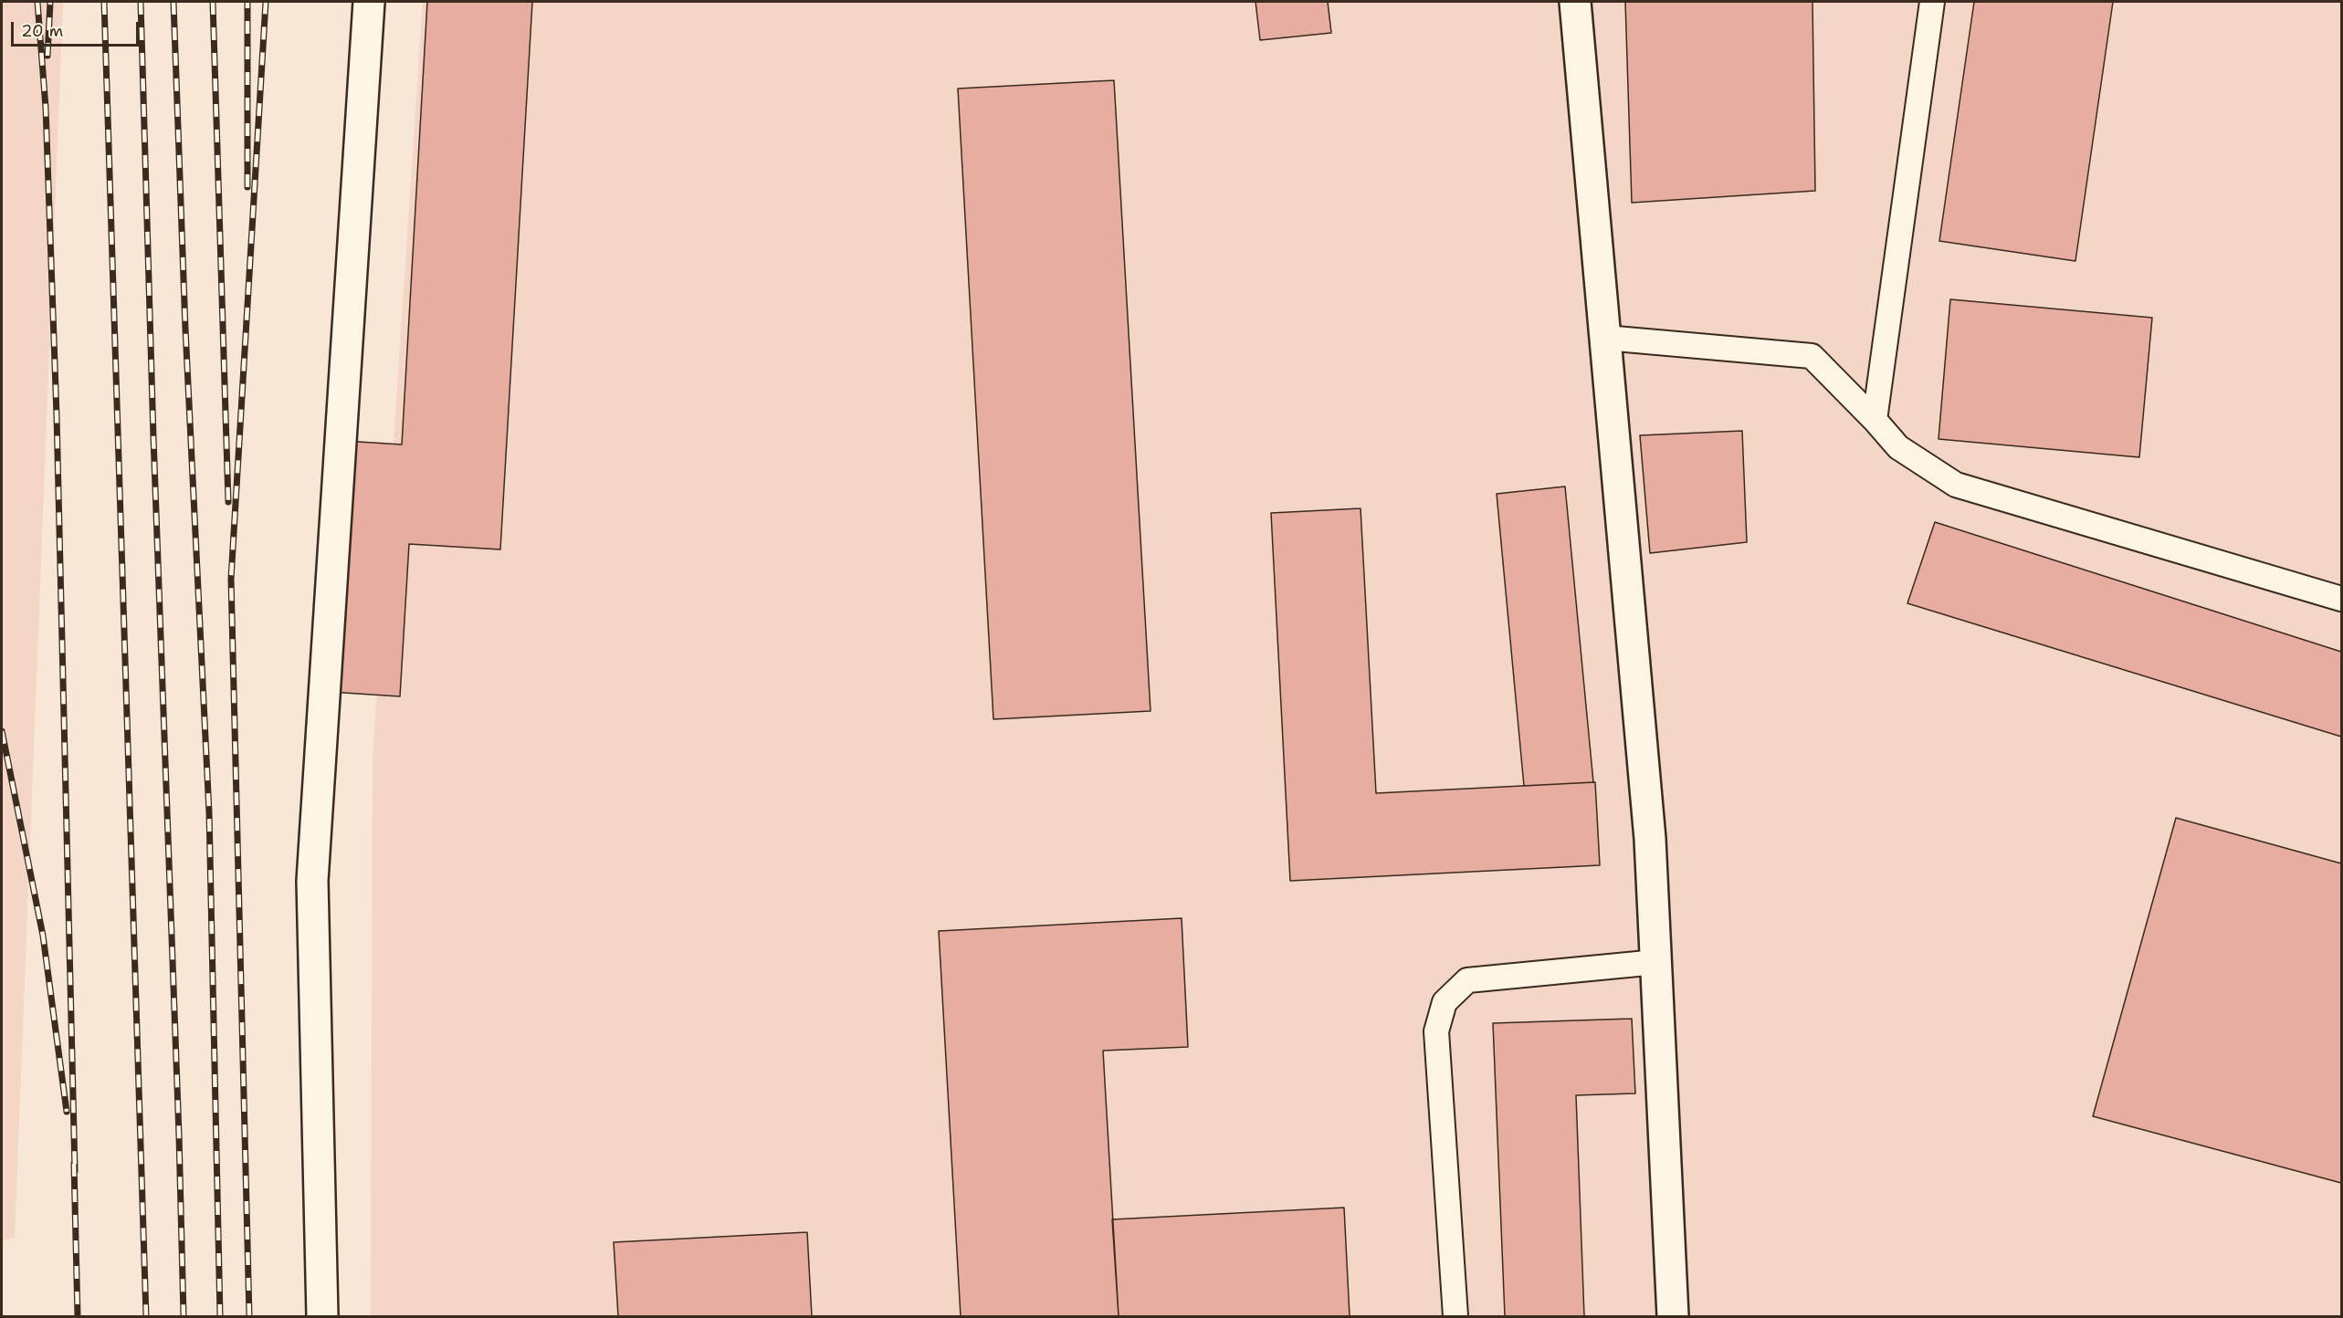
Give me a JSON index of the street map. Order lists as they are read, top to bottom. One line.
{"scale_bar":"20 m"}
